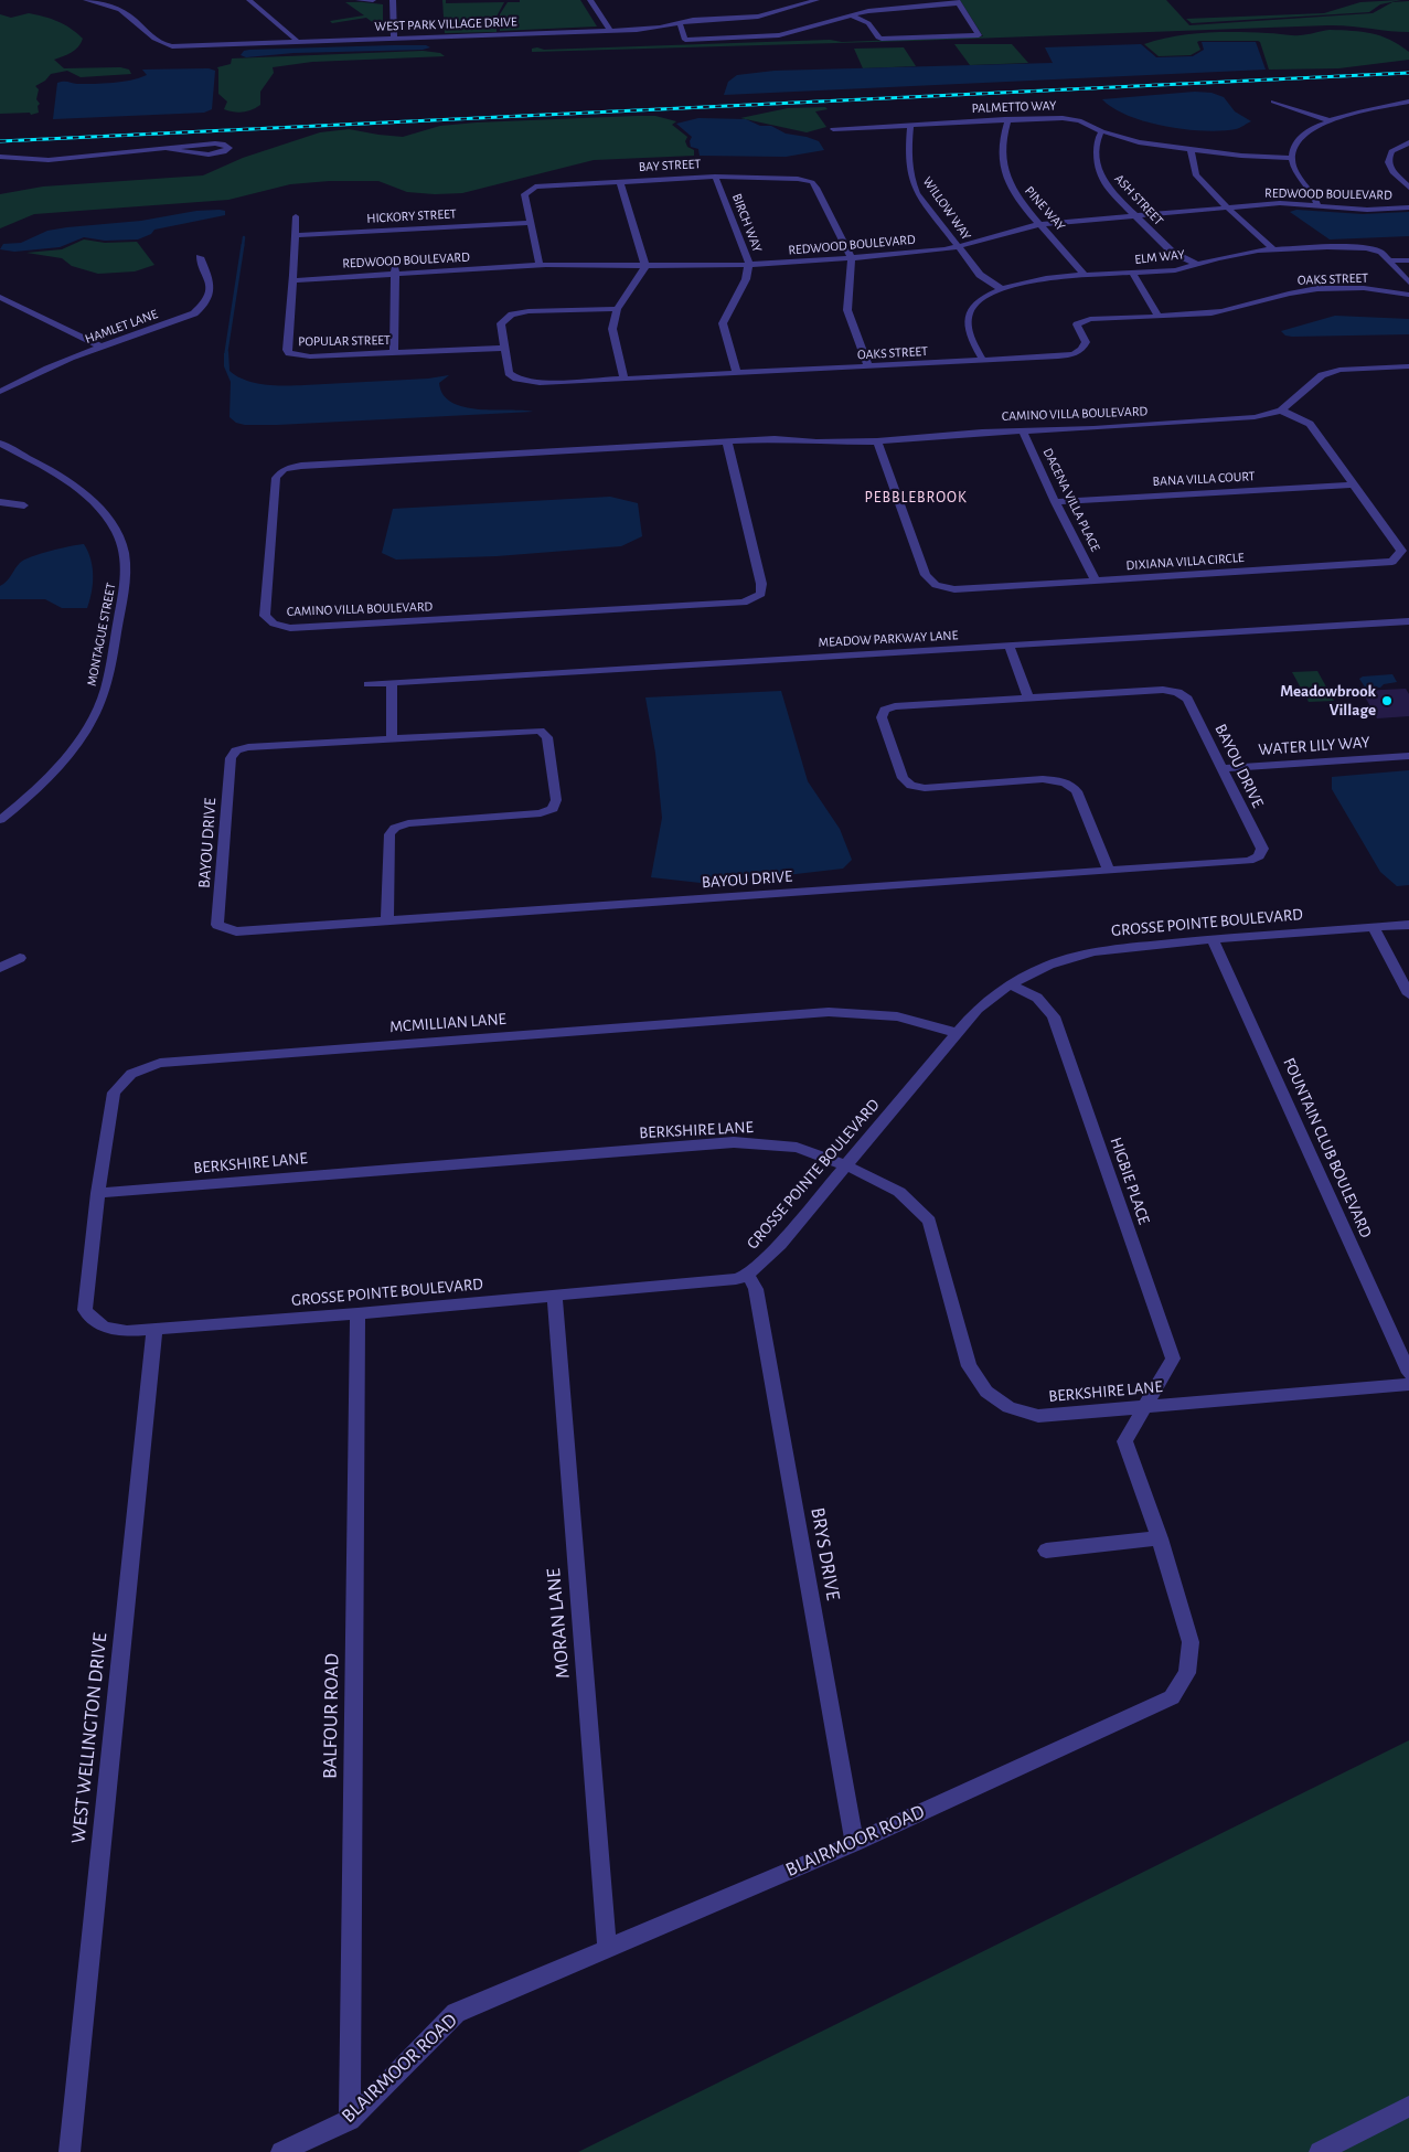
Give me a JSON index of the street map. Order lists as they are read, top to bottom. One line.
{"streets":{"street":["WEST PARK VILLAGE DRIVE","PALMETTO WAY","BAY STREET","REDWOOD BOULEVARD","ASH STREET","WILLOW WAY","PINE WAY","HICKORY STREET","BIRCH WAY","ELM WAY","OAKS STREET","HAMLET LANE","POPULAR STREET","CAMINO VILLA BOULEVARD","BANA VILLA COURT","DACENA VILLA PLACE","DIXIANA VILLA CIRCLE","MONTAGUE STREET","MEADOW PARKWAY LANE","WATER LILY WAY","BAYOU DRIVE","GROSSE POINTE BOULEVARD","MCMILLIAN LANE","BERKSHIRE LANE","FOUNTAIN CLUB BOULEVARD","HIGBIE PLACE","BRYS DRIVE","MORAN LANE","BALFOUR ROAD","WEST WELLINGTON DRIVE","BLAIRMOOR ROAD"]},"crossings":[["PALMETTO WAY","ASH STREET"],["PALMETTO WAY","WILLOW WAY"],["PALMETTO WAY","PINE WAY"],["BAY STREET","REDWOOD BOULEVARD"],["BAY STREET","HICKORY STREET"],["BAY STREET","BIRCH WAY"],["REDWOOD BOULEVARD","ASH STREET"],["REDWOOD BOULEVARD","WILLOW WAY"],["REDWOOD BOULEVARD","PINE WAY"],["REDWOOD BOULEVARD","BIRCH WAY"],["REDWOOD BOULEVARD","POPULAR STREET"],["ASH STREET","ELM WAY"],["WILLOW WAY","ELM WAY"],["PINE WAY","ELM WAY"],["HICKORY STREET","POPULAR STREET"],["BIRCH WAY","OAKS STREET"],["ELM WAY","OAKS STREET"],["OAKS STREET","POPULAR STREET"],["CAMINO VILLA BOULEVARD","DACENA VILLA PLACE"],["CAMINO VILLA BOULEVARD","DIXIANA VILLA CIRCLE"],["BANA VILLA COURT","DACENA VILLA PLACE"],["BANA VILLA COURT","DIXIANA VILLA CIRCLE"],["DACENA VILLA PLACE","DIXIANA VILLA CIRCLE"],["WATER LILY WAY","BAYOU DRIVE"],["GROSSE POINTE BOULEVARD","MCMILLIAN LANE"],["GROSSE POINTE BOULEVARD","BERKSHIRE LANE"],["GROSSE POINTE BOULEVARD","FOUNTAIN CLUB BOULEVARD"],["GROSSE POINTE BOULEVARD","HIGBIE PLACE"],["GROSSE POINTE BOULEVARD","BRYS DRIVE"],["GROSSE POINTE BOULEVARD","MORAN LANE"],["GROSSE POINTE BOULEVARD","BALFOUR ROAD"],["GROSSE POINTE BOULEVARD","WEST WELLINGTON DRIVE"],["MCMILLIAN LANE","BERKSHIRE LANE"],["BERKSHIRE LANE","HIGBIE PLACE"],["BERKSHIRE LANE","BLAIRMOOR ROAD"],["HIGBIE PLACE","BLAIRMOOR ROAD"],["BRYS DRIVE","BLAIRMOOR ROAD"],["MORAN LANE","BLAIRMOOR ROAD"],["BALFOUR ROAD","BLAIRMOOR ROAD"]],"districts":["PEBBLEBROOK"],"places":["Meadowbrook Village"]}
